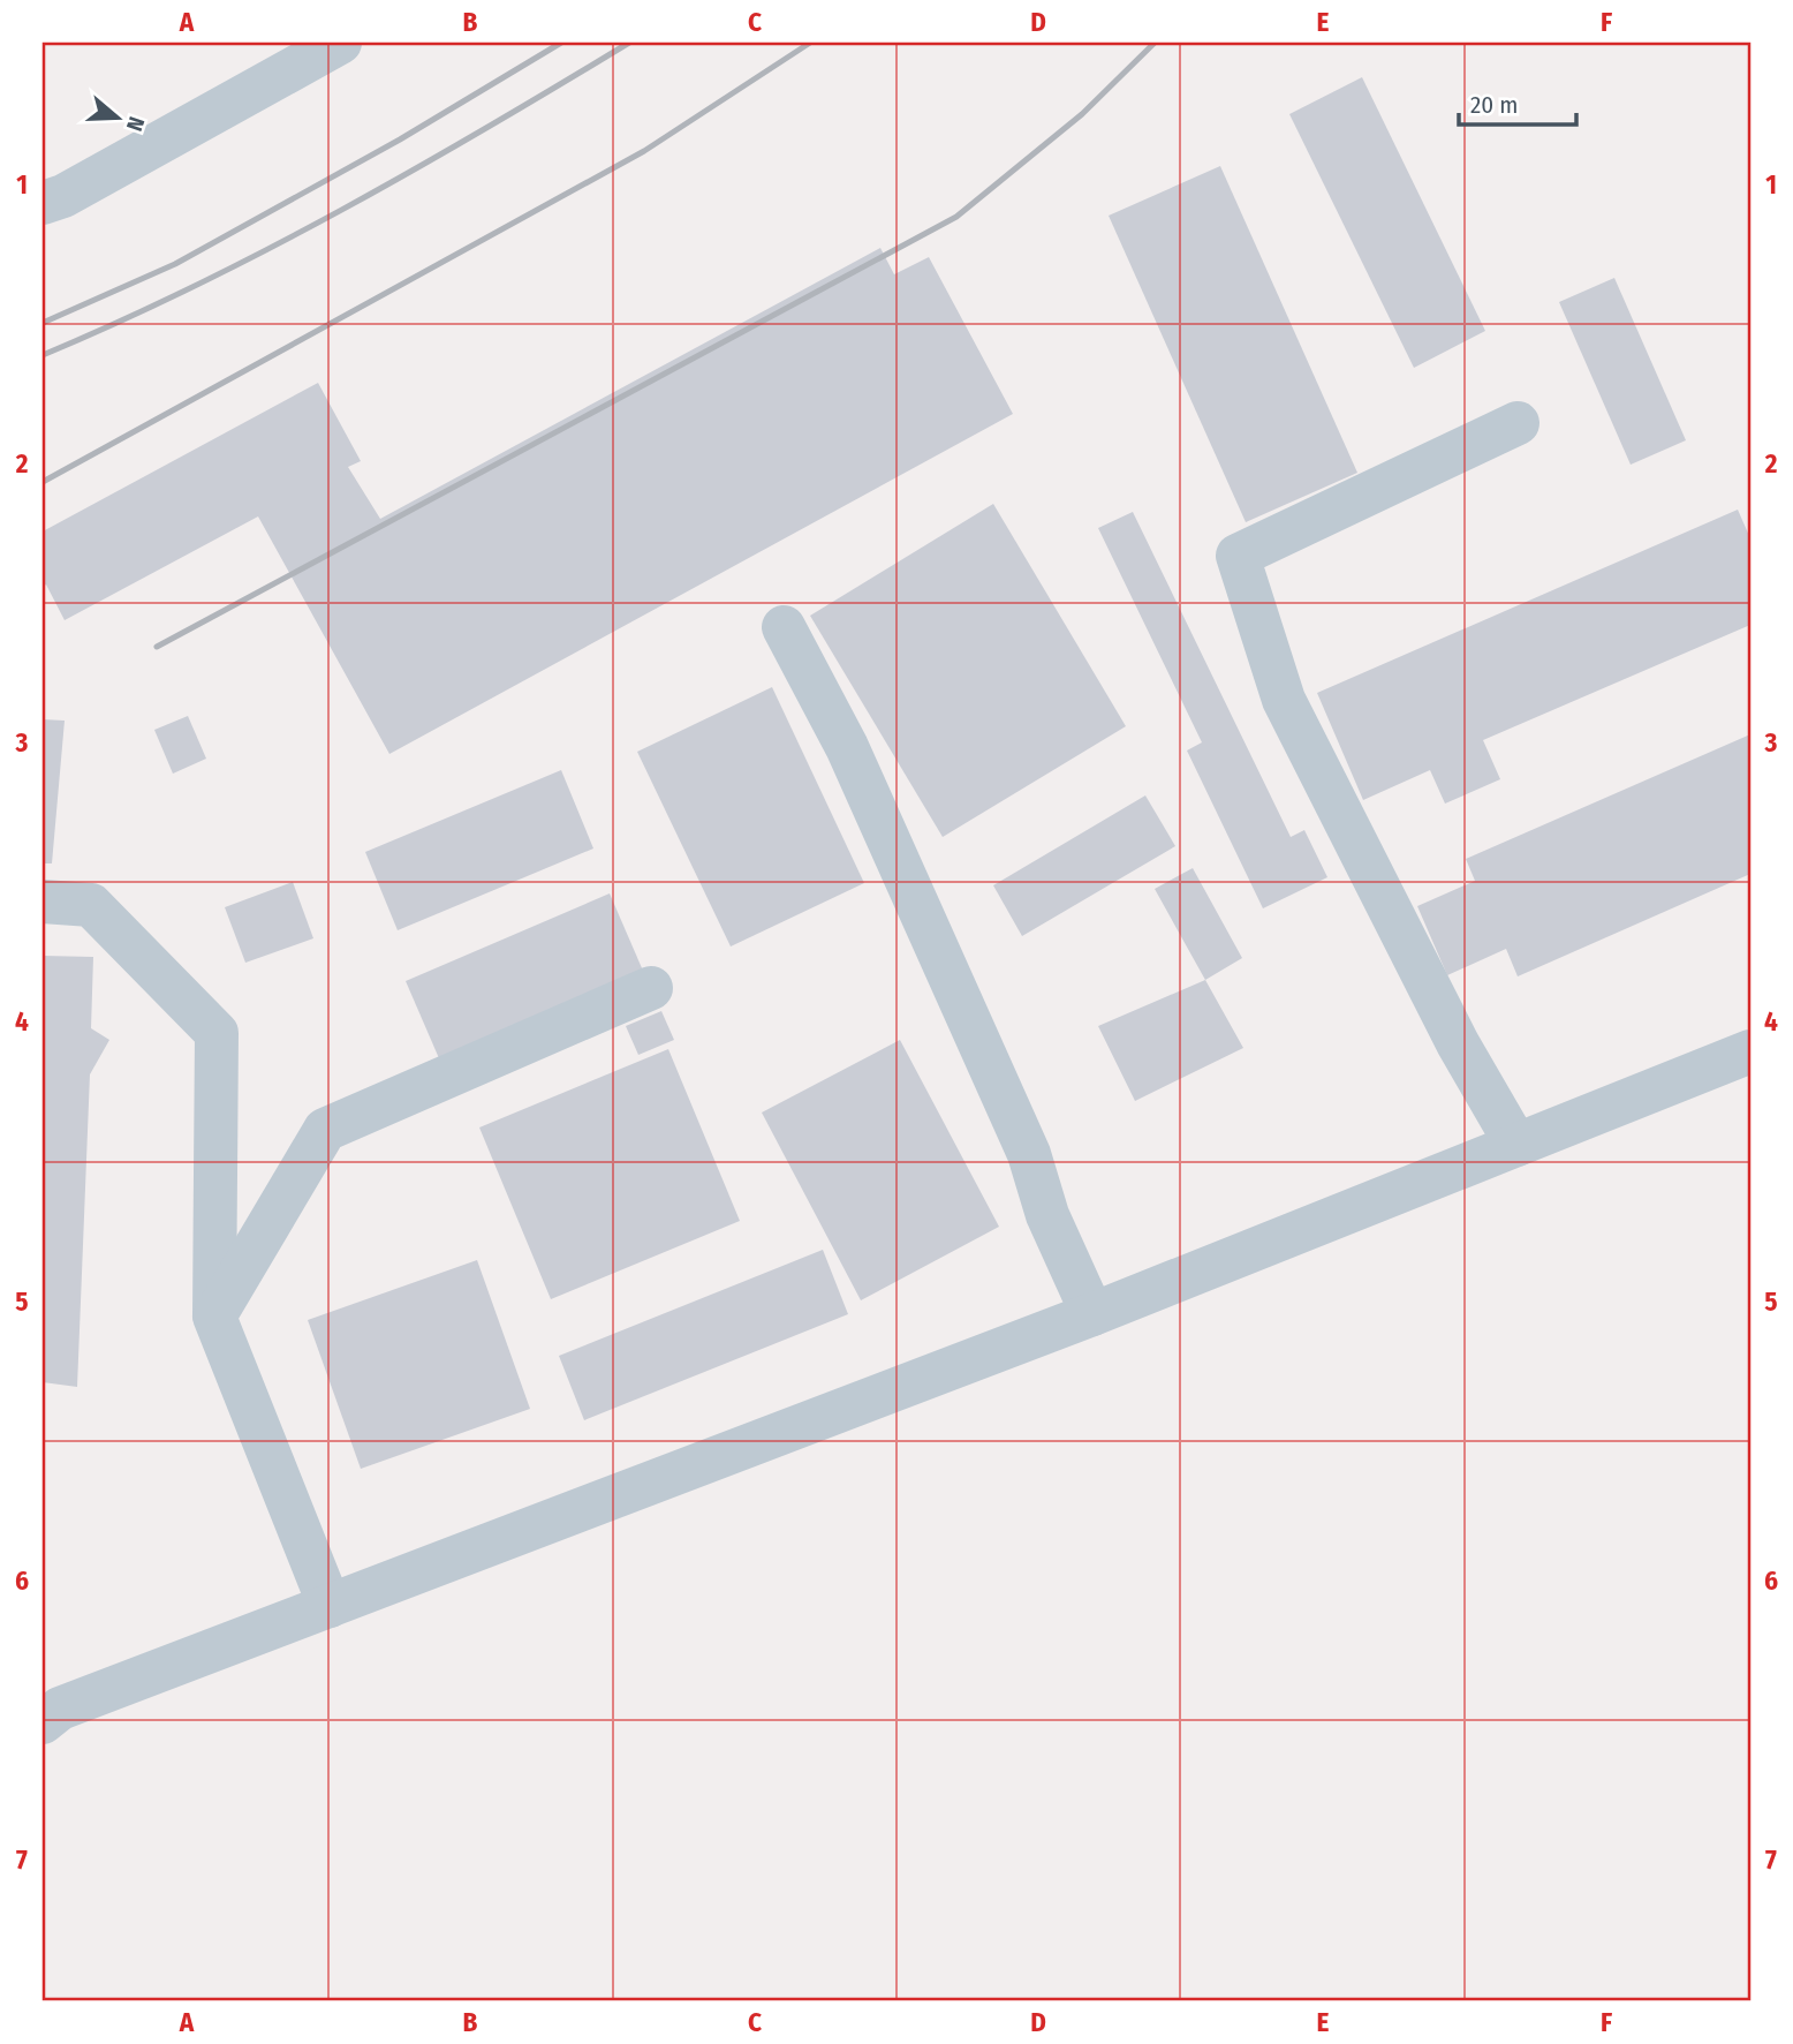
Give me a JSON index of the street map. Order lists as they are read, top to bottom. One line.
{"scale_bar":"20 m","north":"right","grid":{"columns":["A","B","C","D","E","F"],"rows":["1","2","3","4","5","6","7"]}}
